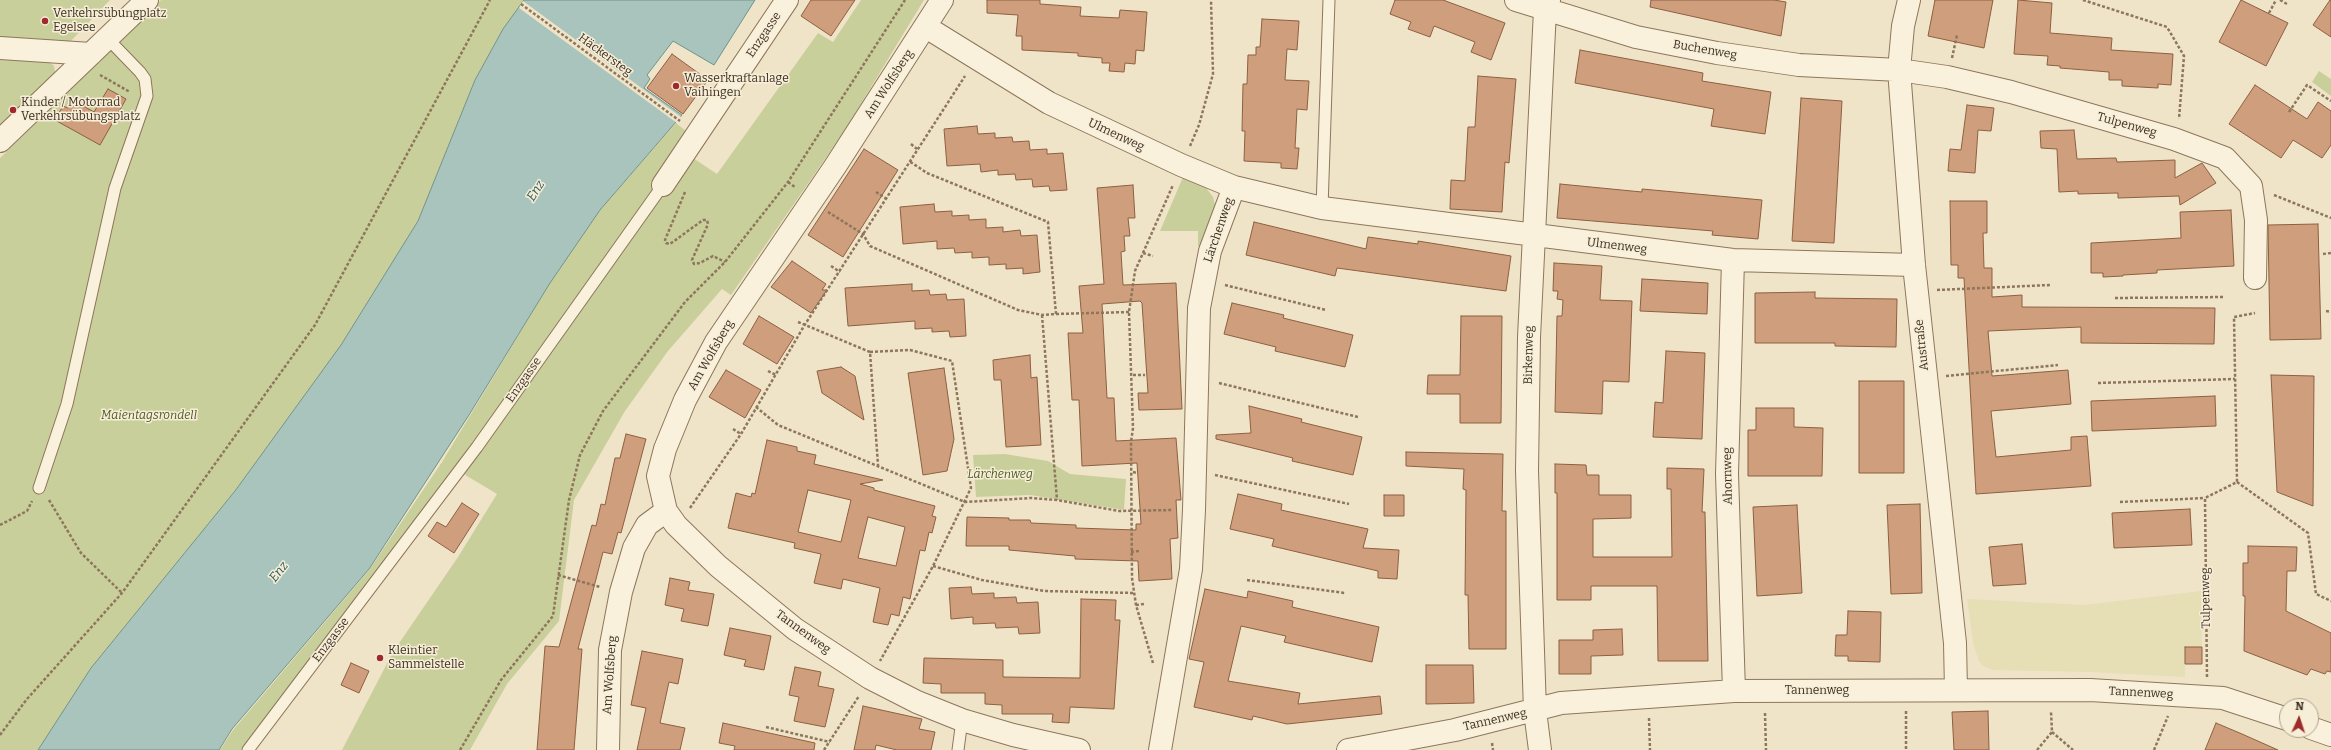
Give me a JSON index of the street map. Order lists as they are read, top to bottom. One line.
{"streets":{"street":["Enzgasse","Buchenweg","Am Wolfsberg","Tulpenweg","Ulmenweg","Lärchenweg","Austraße","Birkenweg","Ahornweg","Tannenweg"],"path":["Häckersteg"]},"crossings":[["Buchenweg","Tulpenweg"],["Buchenweg","Austraße"],["Buchenweg","Birkenweg"],["Am Wolfsberg","Ulmenweg"],["Am Wolfsberg","Tannenweg"],["Tulpenweg","Austraße"],["Tulpenweg","Tannenweg"],["Ulmenweg","Lärchenweg"],["Ulmenweg","Austraße"],["Ulmenweg","Birkenweg"],["Ulmenweg","Ahornweg"],["Austraße","Tannenweg"],["Birkenweg","Tannenweg"],["Ahornweg","Tannenweg"]],"water":["Enz"],"parks":["Maientagsrondell","Lärchenweg"],"places":["Verkehrsübungplatz Egelsee","Wasserkraftanlage Vaihingen","Kinder / Motorrad Verkehrsübungsplatz","Kleintier Sammelstelle"],"north":"top"}
